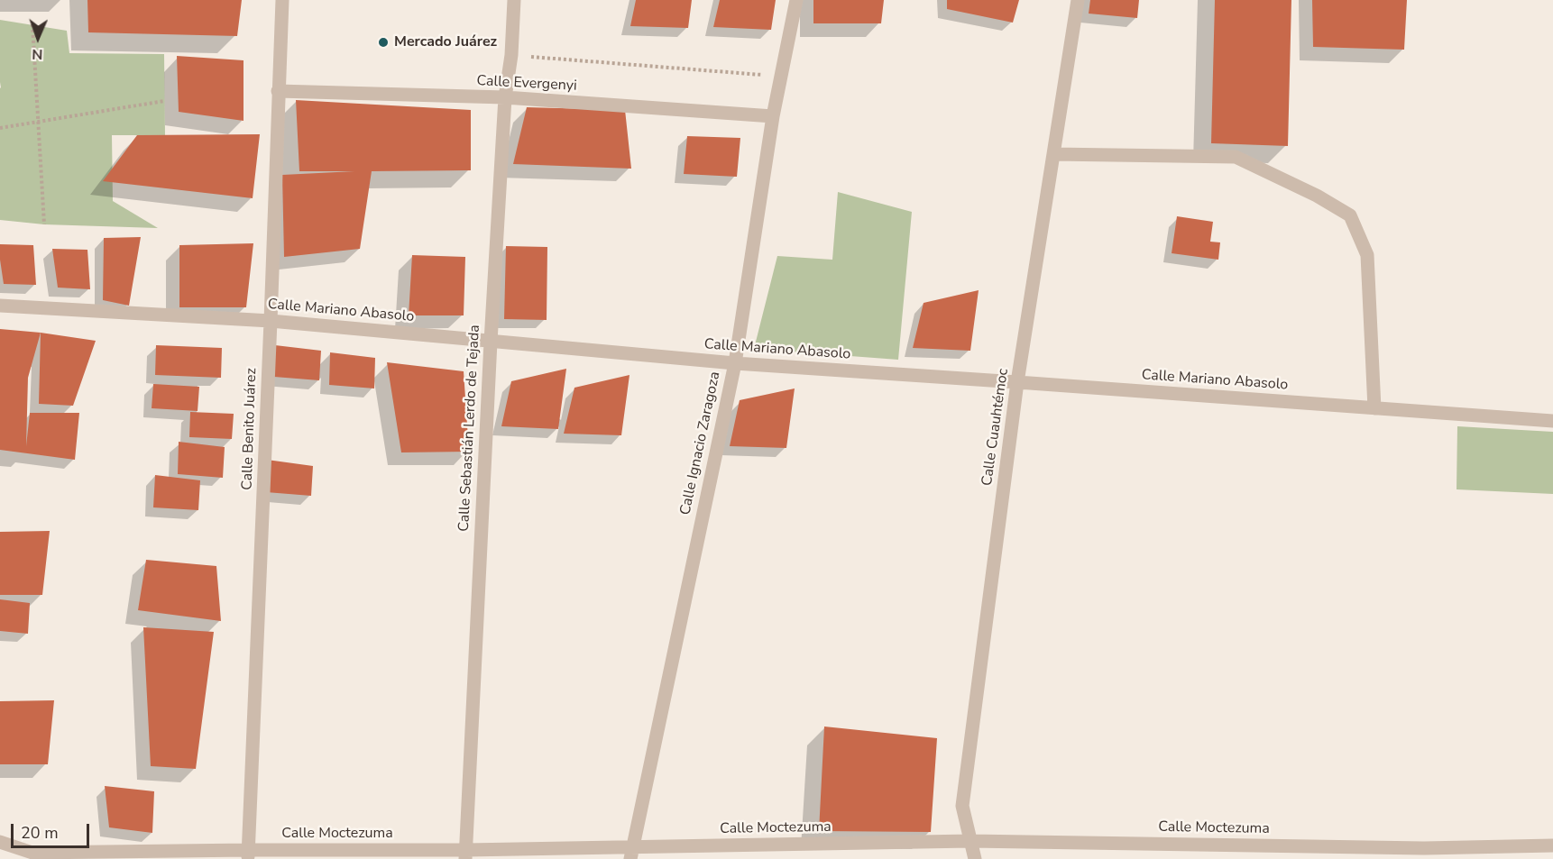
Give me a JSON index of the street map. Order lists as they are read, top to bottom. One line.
{"streets":{"street":["Calle Evergenyi","Calle Mariano Abasolo","Calle Cuauhtémoc","Calle Sebastián Lerdo de Tejada","Calle Benito Juárez","Calle Ignacio Zaragoza","Calle Moctezuma"]},"crossings":[["Calle Evergenyi","Calle Sebastián Lerdo de Tejada"],["Calle Evergenyi","Calle Benito Juárez"],["Calle Evergenyi","Calle Ignacio Zaragoza"],["Calle Mariano Abasolo","Calle Cuauhtémoc"],["Calle Mariano Abasolo","Calle Sebastián Lerdo de Tejada"],["Calle Mariano Abasolo","Calle Benito Juárez"],["Calle Mariano Abasolo","Calle Ignacio Zaragoza"],["Calle Cuauhtémoc","Calle Moctezuma"],["Calle Sebastián Lerdo de Tejada","Calle Moctezuma"],["Calle Benito Juárez","Calle Moctezuma"],["Calle Ignacio Zaragoza","Calle Moctezuma"]],"places":["Mercado Juárez"],"scale_bar":"20 m","north":"bottom"}
